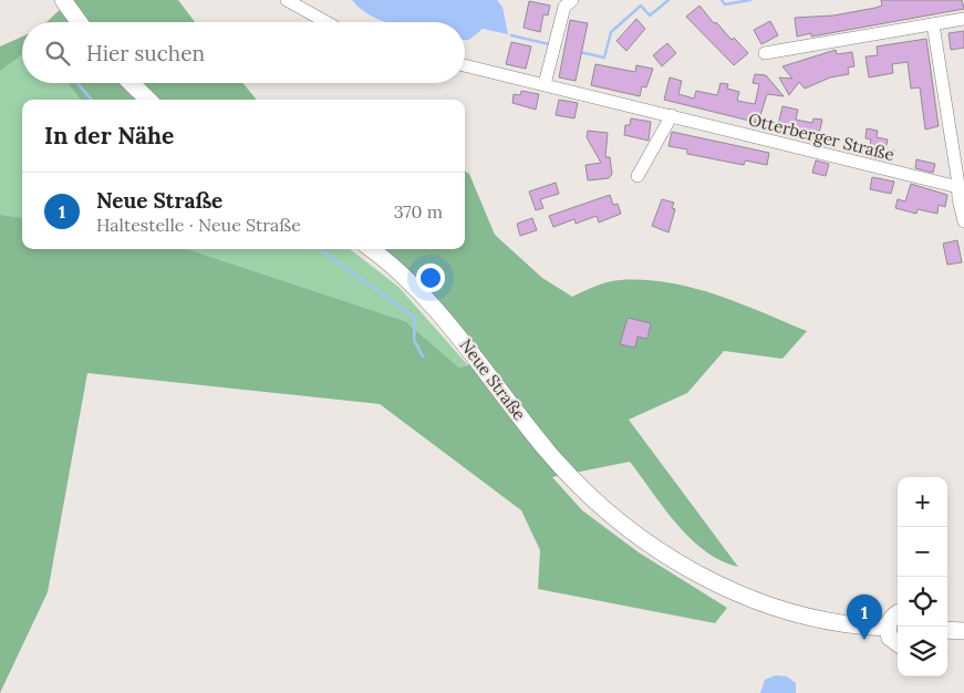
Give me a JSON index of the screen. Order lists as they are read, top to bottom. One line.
{"streets":{"main road":["Neue Straße"],"street":["Otterberger Straße"]},"page":{"search":"Hier suchen","heading":"In der Nähe","list":[{"mark":"1","name":"Neue Straße","note":"Haltestelle · Neue Straße","value":"370 m"}],"map_buttons":["+","−"],"pins":"1"}}
